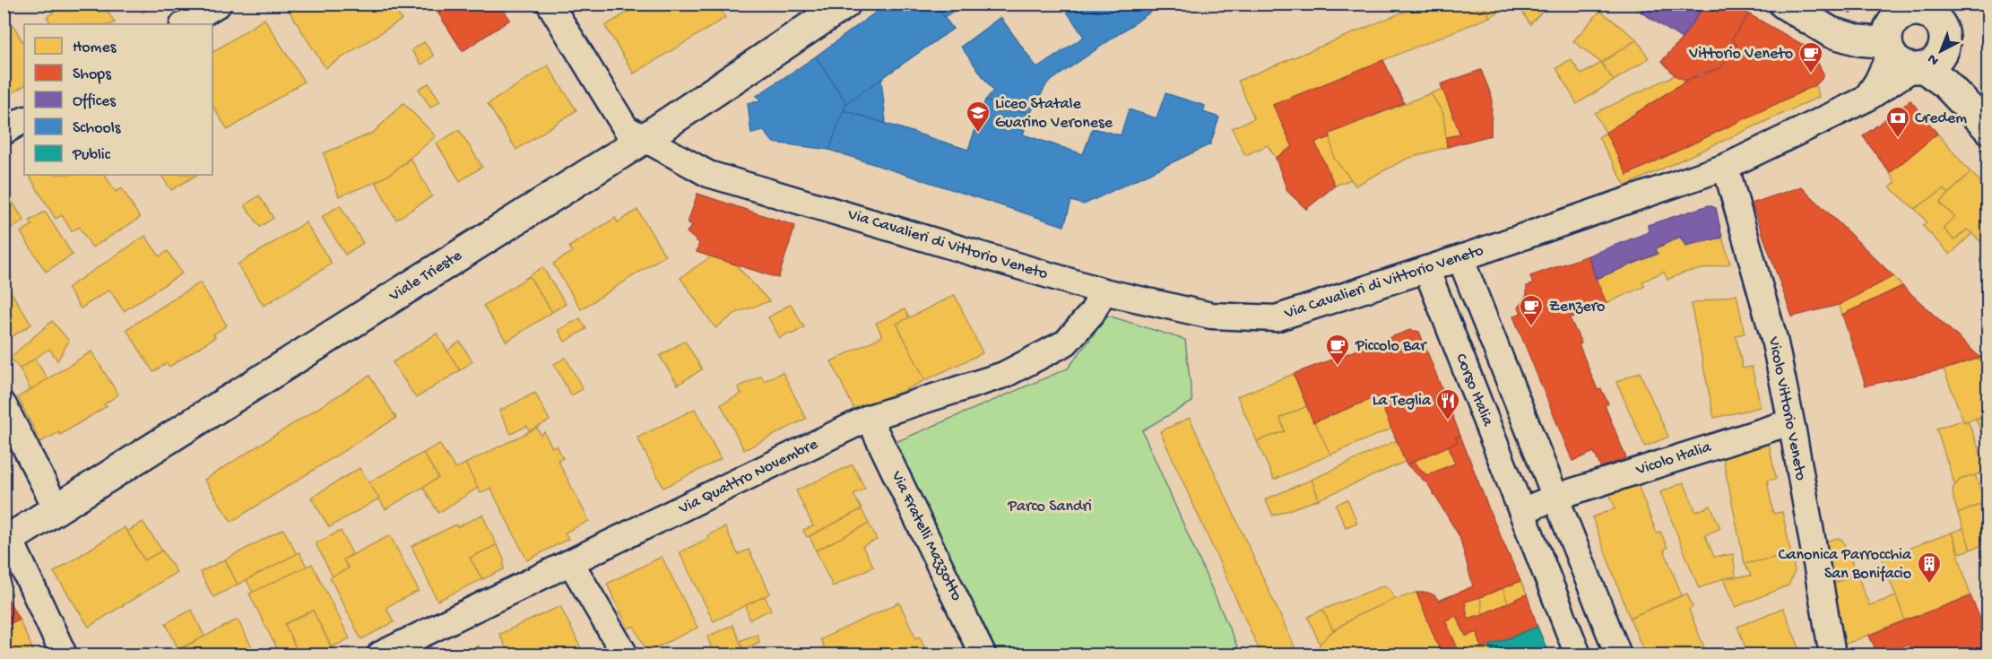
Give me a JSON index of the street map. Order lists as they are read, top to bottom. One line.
{"streets":{"street":["Via Cavalieri di Vittorio Veneto","Viale Trieste","Corso Italia","Vicolo Vittorio Veneto","Vicolo Italia","Via Quattro Novembre","Via Fratelli Mazzotto"]},"crossings":[["Via Cavalieri di Vittorio Veneto","Viale Trieste"],["Via Cavalieri di Vittorio Veneto","Corso Italia"],["Via Cavalieri di Vittorio Veneto","Vicolo Vittorio Veneto"],["Via Cavalieri di Vittorio Veneto","Via Quattro Novembre"],["Vicolo Vittorio Veneto","Vicolo Italia"],["Via Quattro Novembre","Via Fratelli Mazzotto"]],"parks":["Parco Sandri"],"places":{"cafe":["Vittorio Veneto","Zenzero","Piccolo Bar"],"school or university":["Liceo Statale Guarino Veronese"],"bank":["Credem"],"restaurant":["La Teglia"],"building":["Canonica Parrocchia San Bonifacio"]},"legend":["Homes","Shops","Offices","Schools","Public"],"north":"bottom left"}
